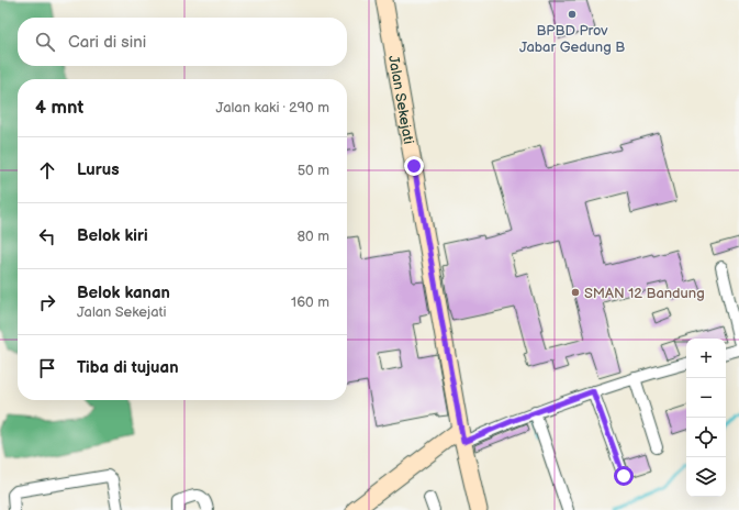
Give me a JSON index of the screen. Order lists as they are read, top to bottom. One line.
{"streets":{"street":["Jalan Sekejati"]},"places":["BPBD Prov Jabar Gedung B","SMAN 12 Bandung"],"page":{"search":"Cari di sini","heading":["4 mnt","Jalan kaki · 290 m"],"list":[["Lurus","50 m"],["Belok kiri","80 m"],["Belok kanan","Jalan Sekejati","160 m"],"Tiba di tujuan"],"map_buttons":["+","−"]}}
